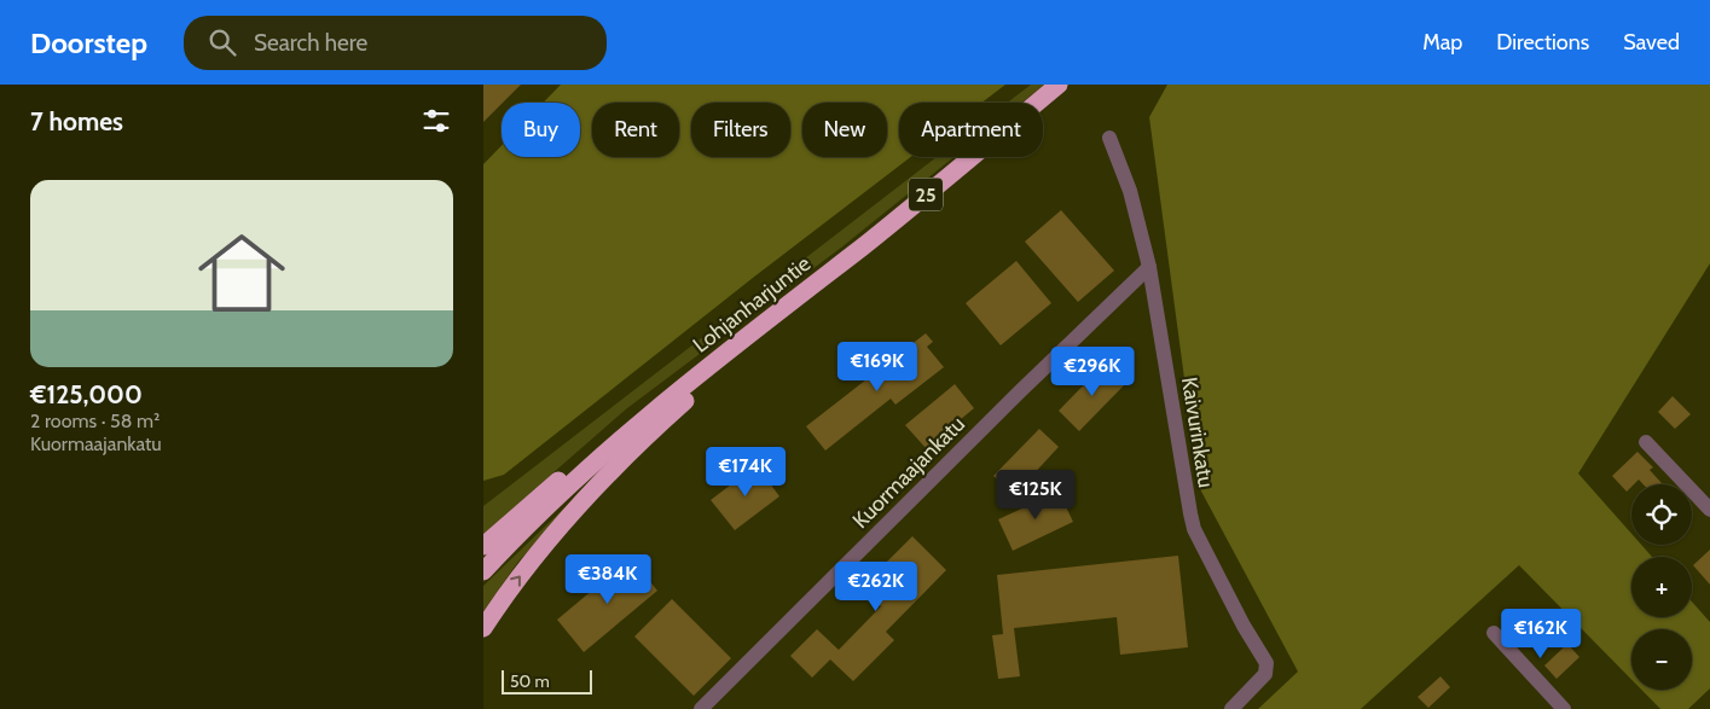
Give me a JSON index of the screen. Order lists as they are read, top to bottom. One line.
{"streets":{"highway":["25","Lohjanharjuntie"],"street":["Kaivurinkatu","Kuormaajankatu"]},"crossings":[["Kaivurinkatu","Kuormaajankatu"]],"scale_bar":"50 m","page":{"header":"Doorstep","search":"Search here","nav":["Map","Directions","Saved"],"heading":"7 homes","chip":["Buy","Rent","Filters","New","Apartment"],"list":[{"name":"€125,000","note":"2 rooms · 58 m² · Kuormaajankatu"}],"price":["€169K","€296K","€174K","€125K","€384K","€262K","€162K"],"map_buttons":["+","−"],"scale":"50 m"}}
